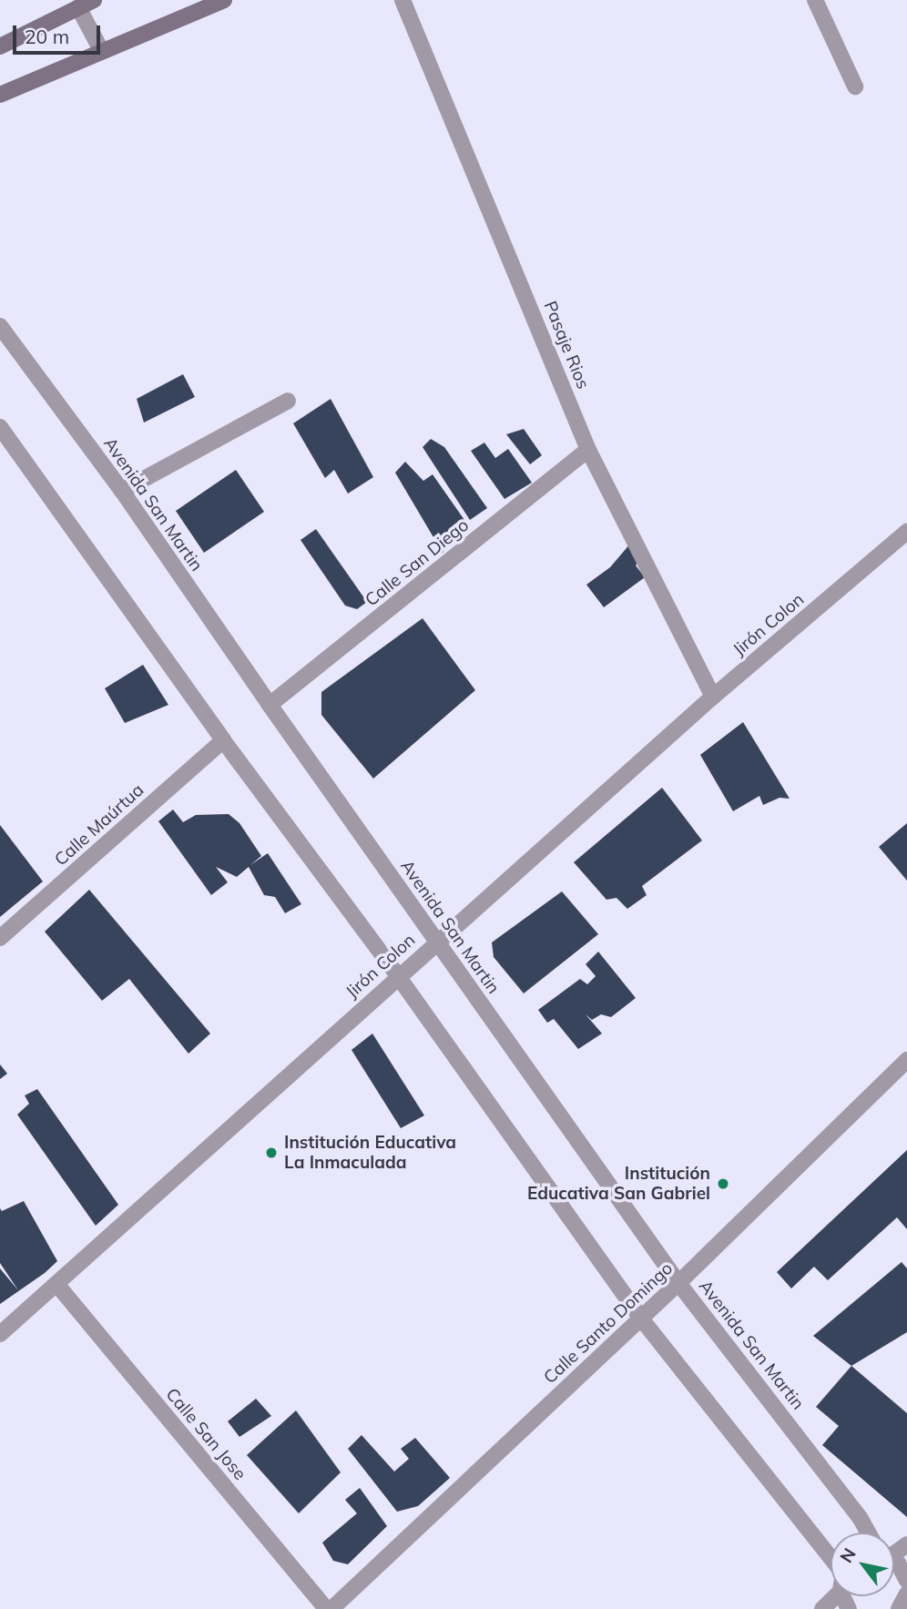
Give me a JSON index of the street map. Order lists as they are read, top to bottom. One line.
{"streets":{"street":["Pasaje Rios","Avenida San Martin","Calle San Diego","Jirón Colon","Calle Maúrtua","Calle Santo Domingo","Calle San Jose"]},"crossings":[["Pasaje Rios","Calle San Diego"],["Pasaje Rios","Jirón Colon"],["Avenida San Martin","Calle San Diego"],["Avenida San Martin","Jirón Colon"],["Avenida San Martin","Calle Santo Domingo"],["Jirón Colon","Calle San Jose"]],"places":["Institución Educativa La Inmaculada","Institución Educativa San Gabriel"],"scale_bar":"20 m","north":"top left"}
